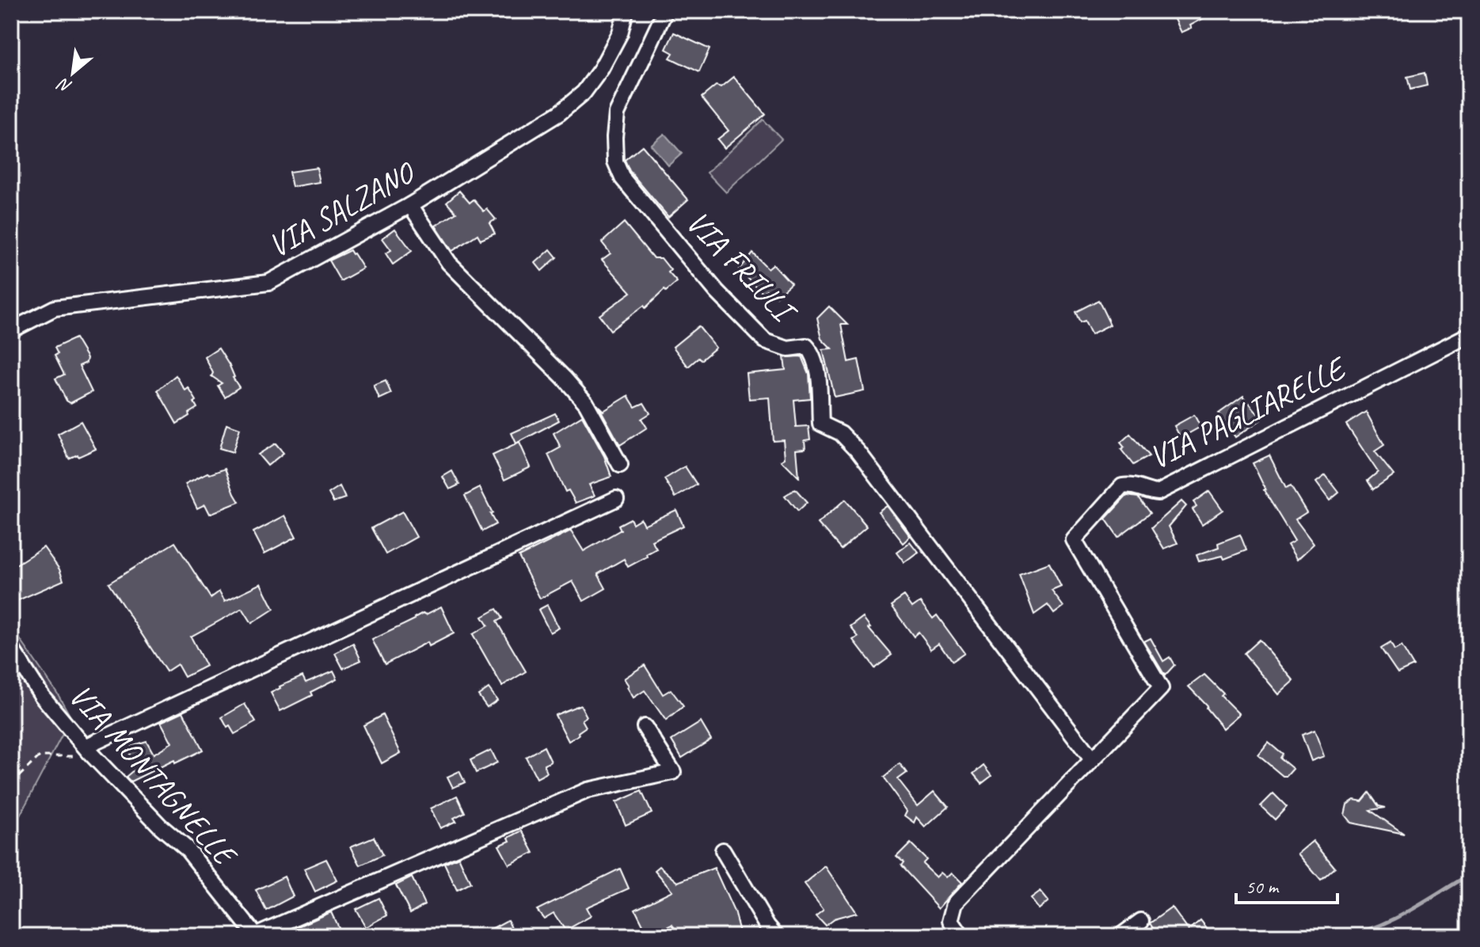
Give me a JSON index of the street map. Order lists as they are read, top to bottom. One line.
{"streets":{"street":["VIA SALZANO","VIA FRIULI","VIA PAGLIARELLE","VIA MONTAGNELLE"]},"crossings":[["VIA FRIULI","VIA PAGLIARELLE"]],"scale_bar":"50 m","north":"bottom left"}
